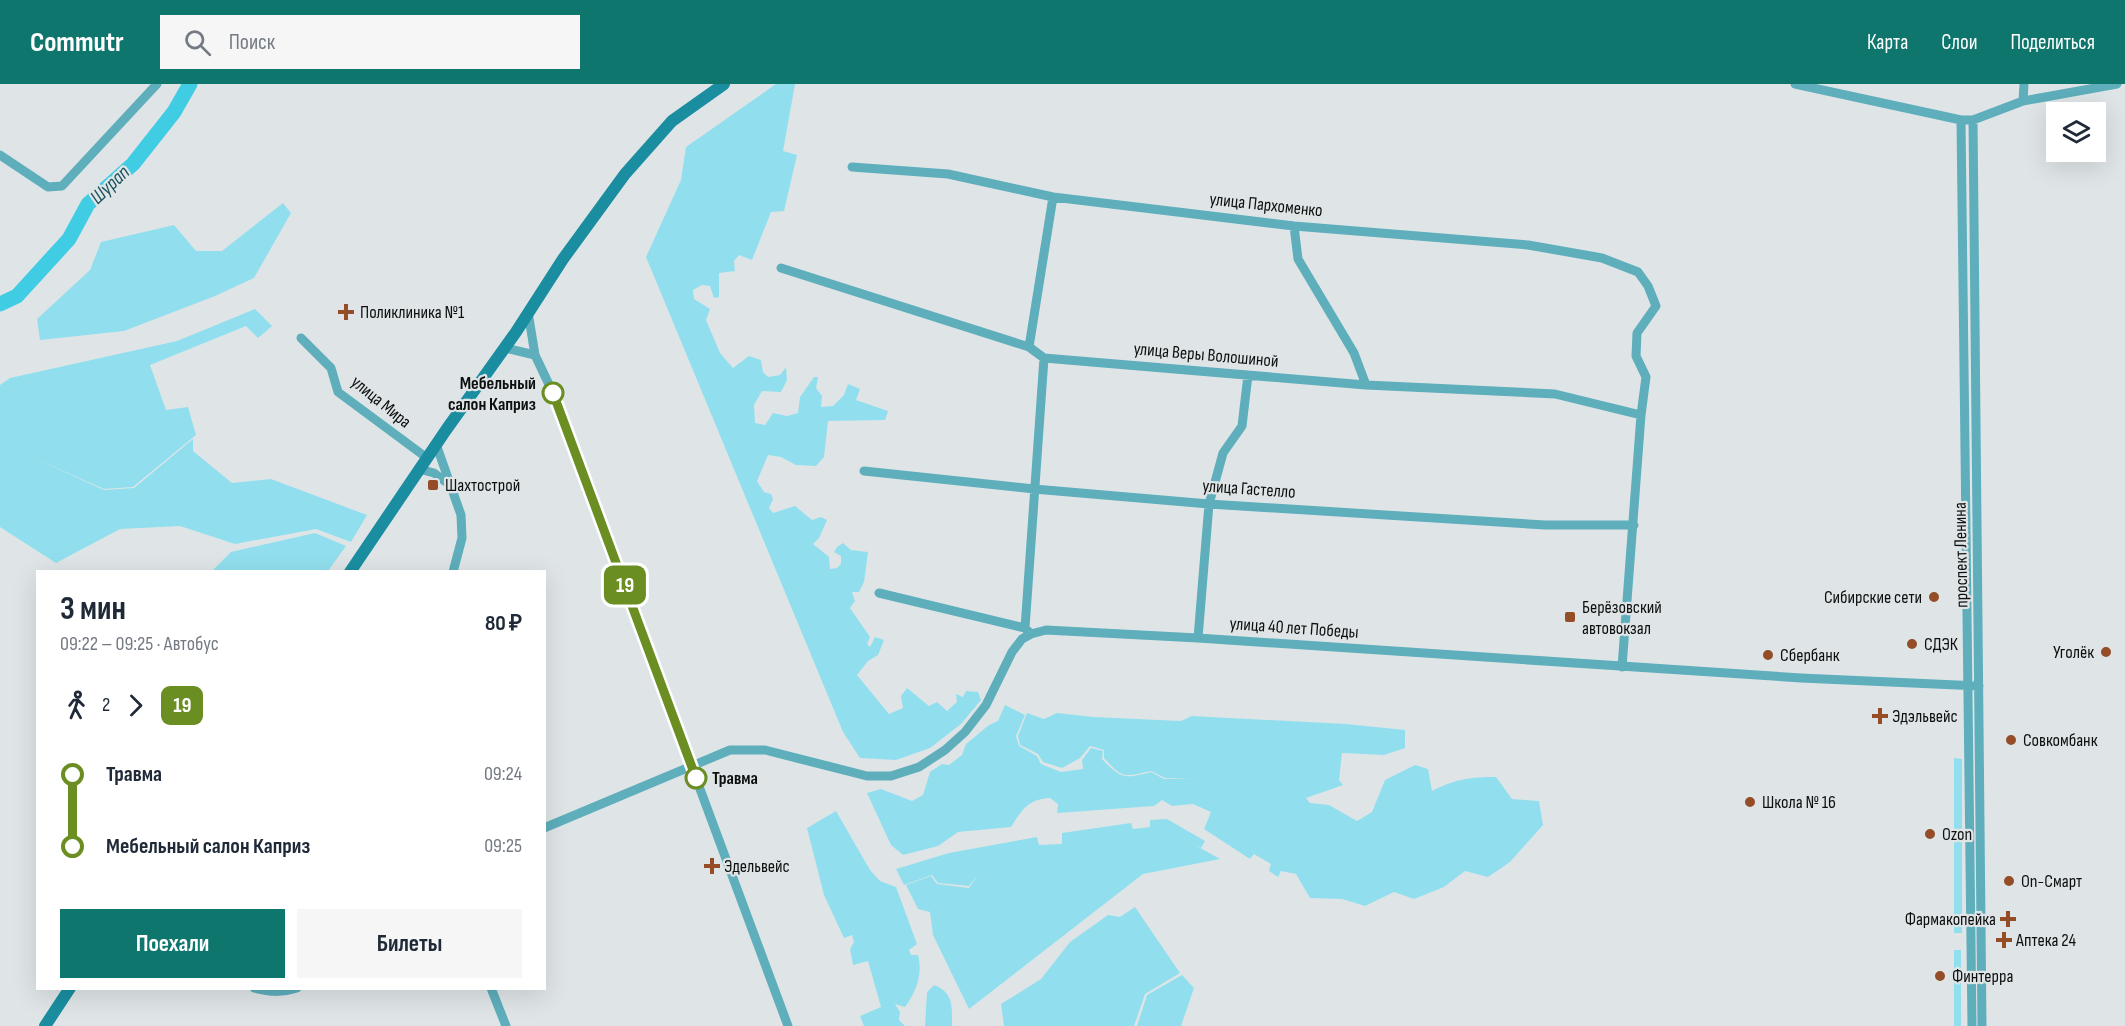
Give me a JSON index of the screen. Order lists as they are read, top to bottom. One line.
{"streets":{"street":["улица Пархоменко","улица Веры Волошиной","улица Мира","улица Гастелло","проспект Ленина","улица 40 лет Победы"]},"crossings":[["улица Пархоменко","улица Веры Волошиной"],["проспект Ленина","улица 40 лет Победы"]],"water":["Шурап"],"places":{"health":["Поликлиника №1","Эдэльвейс","Эдельвейс","Фармакопейка","Аптека 24"],"other":["Мебельный салон Каприз","Сибирские сети","СДЭК","Уголёк","Сбербанк","Совкомбанк","Травма","Школа № 16","Ozon","On-Смарт","Финтерра"],"transit":["Шахтострой","Берёзовский автовокзал"]},"lines":["bus line 19"],"page":{"header":"Commutr","search":"Поиск","nav":["Карта","Слои","Поделиться"],"on_map":"19","heading":["3 мин","09:22 – 09:25 · Автобус","80 ₽"],"legs":["2","19"],"list":[{"name":"Травма","value":"09:24"},{"name":"Мебельный салон Каприз","value":"09:25"}],"buttons":["Поехали","Билеты"]}}
